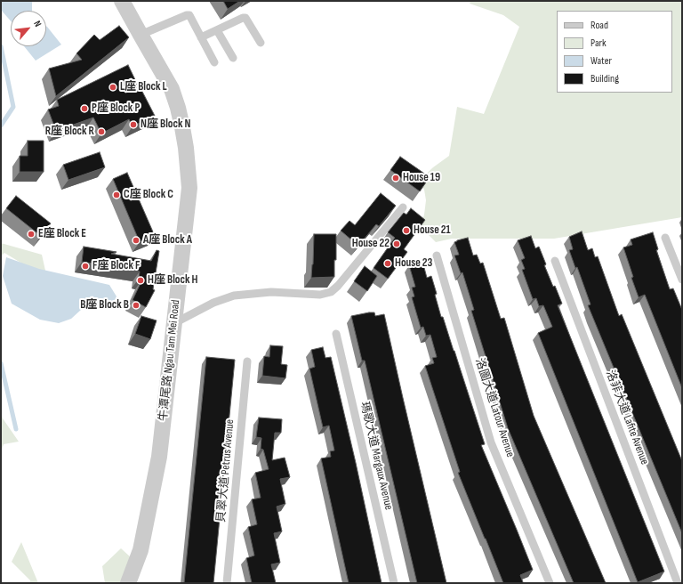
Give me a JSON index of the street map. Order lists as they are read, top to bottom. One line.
{"streets":{"street":["牛潭尾路 Ngau Tam Mei Road"],"lane":["洛圖大道 Latour Avenue","洛菲大道 Lafite Avenue","瑪歌大道 Margaux Avenue","貝翠大道 Petrus Avenue"]},"places":["L座 Block L","P座 Block P","N座 Block N","R座 Block R","House 19","C座 Block C","House 21","E座 Block E","A座 Block A","House 22","House 23","F座 Block F","H座 Block H","B座 Block B"],"legend":["Road","Park","Water","Building"],"north":"top right"}
